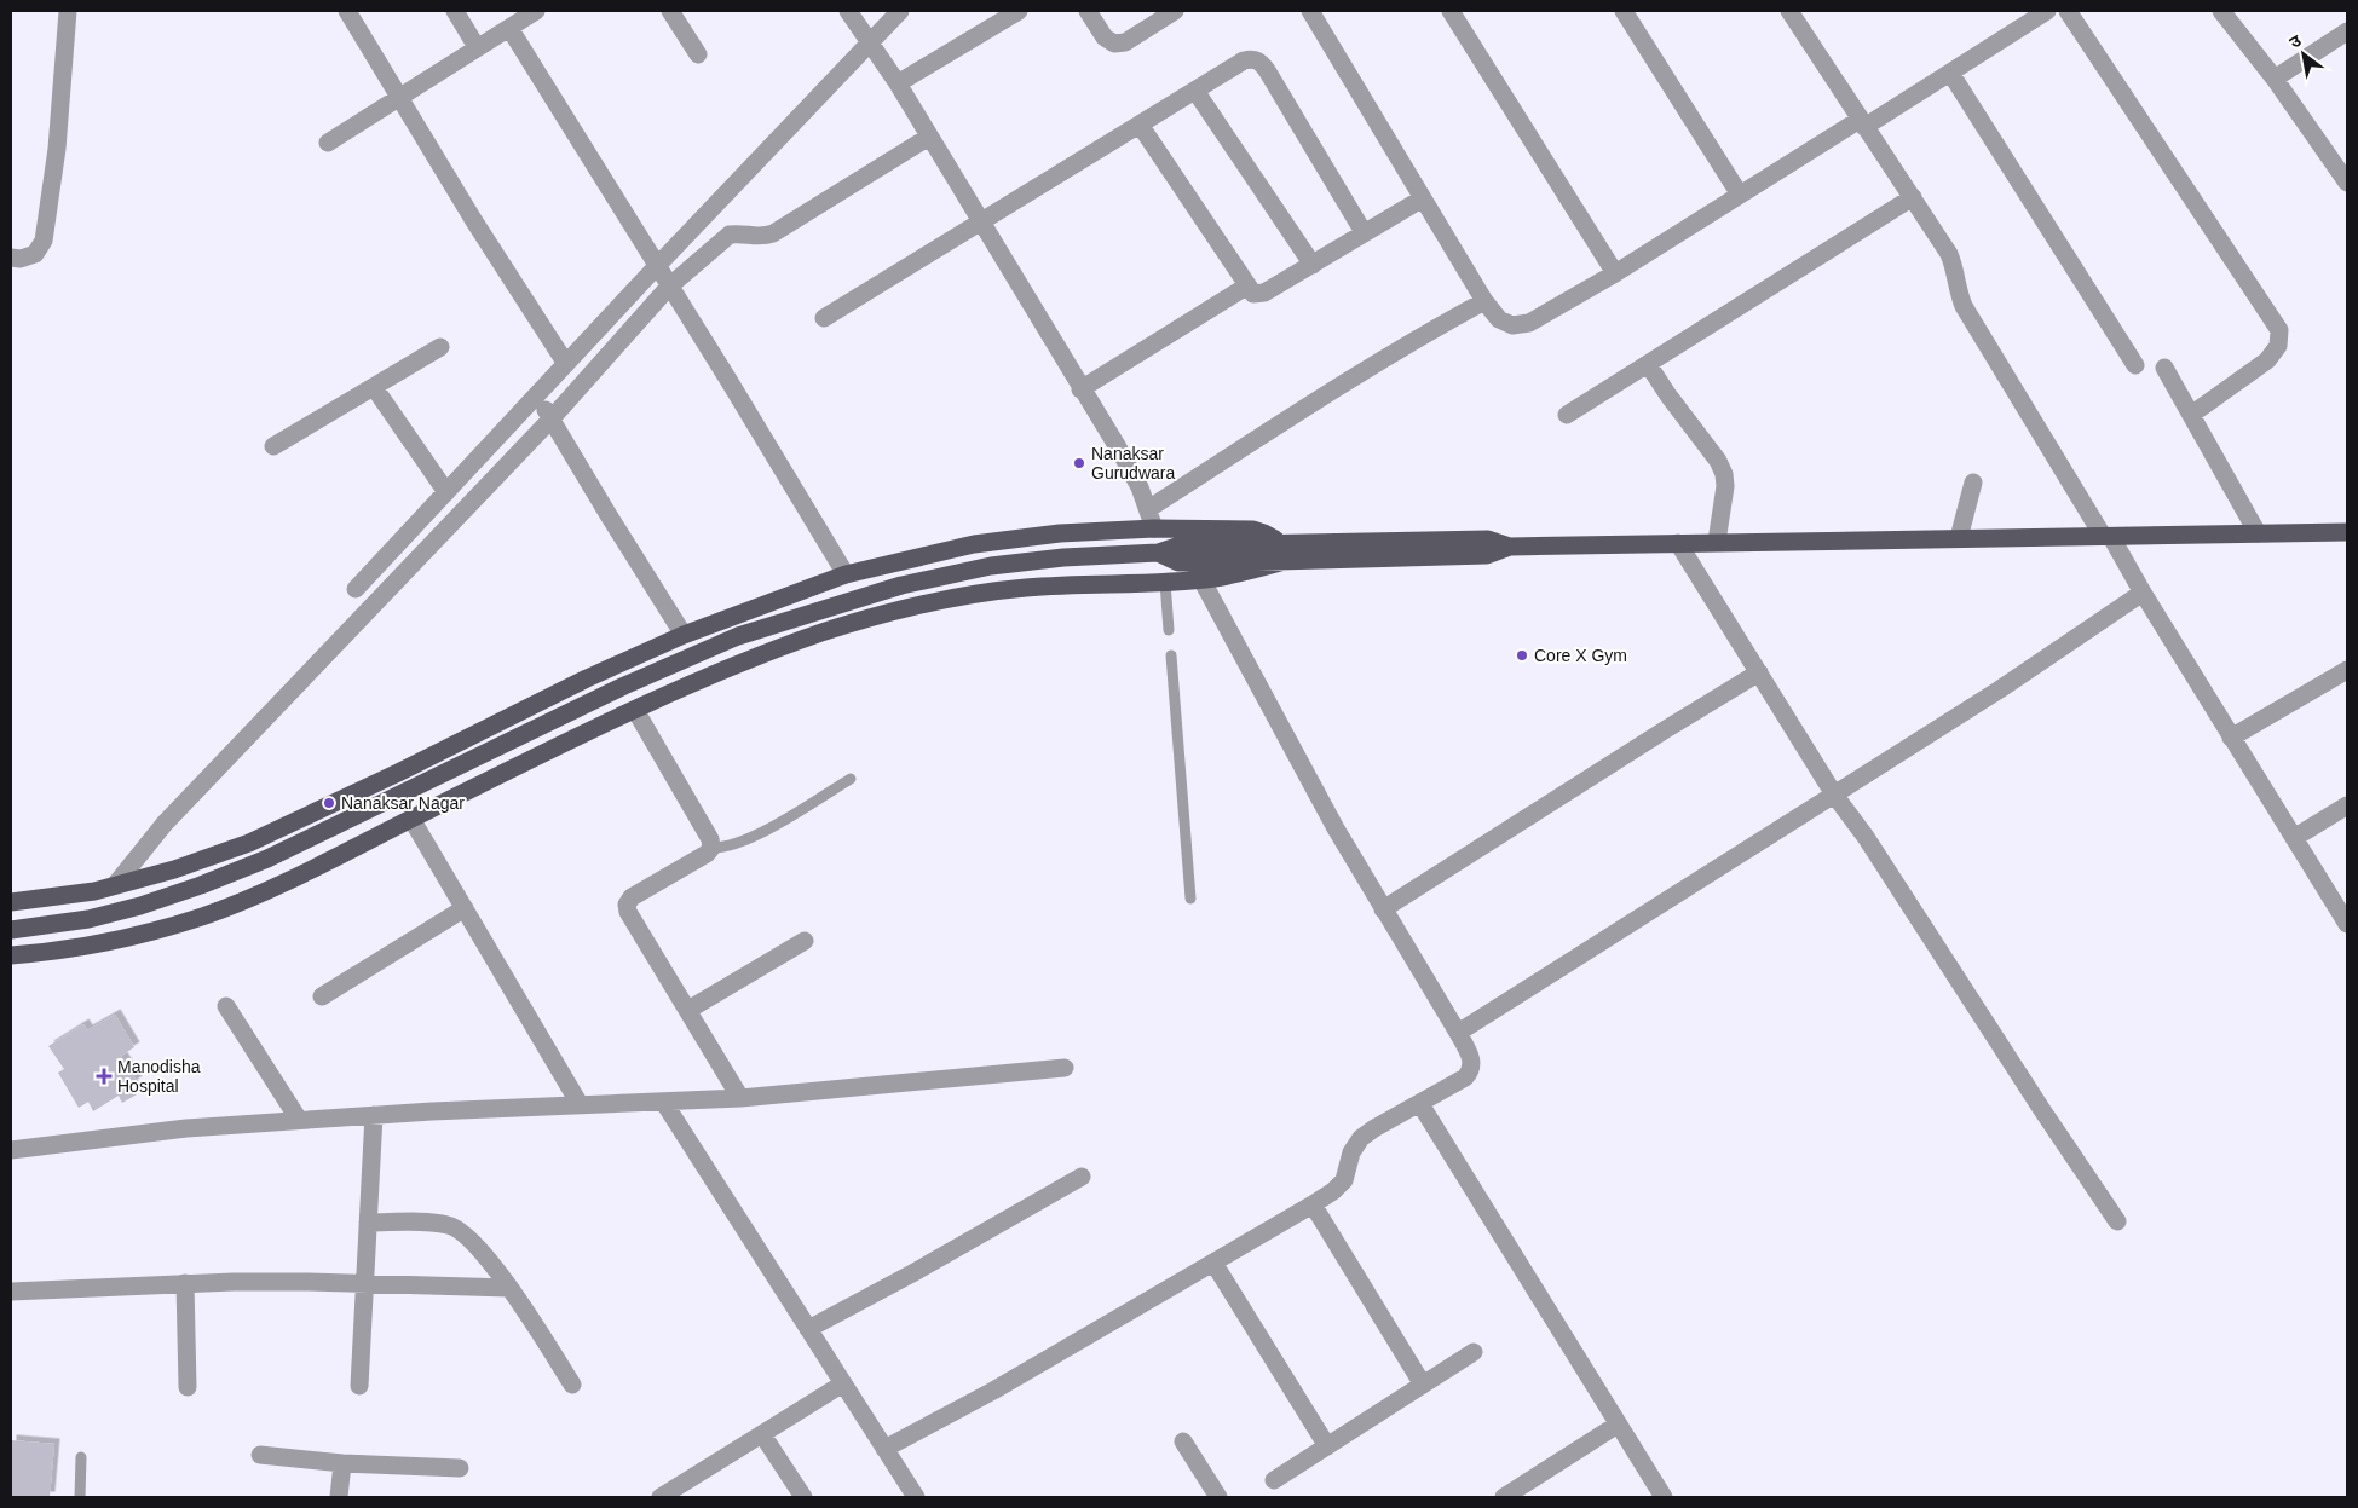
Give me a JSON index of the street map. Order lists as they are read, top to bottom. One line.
{"places":{"other":["Nanaksar Gurudwara","Core X Gym","Nanaksar Nagar"],"health":["Manodisha Hospital"]},"north":"top left"}
